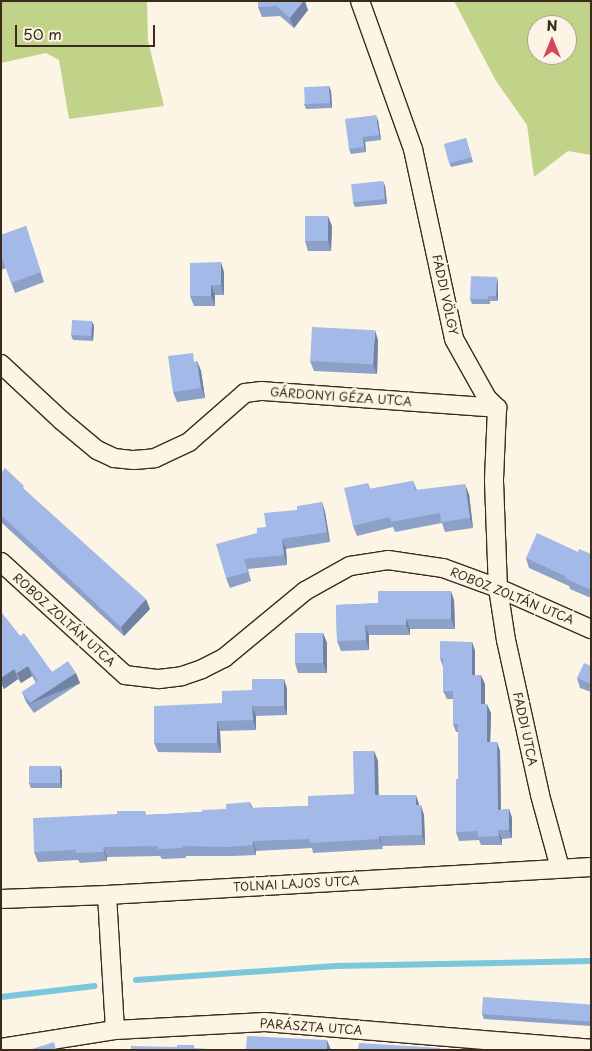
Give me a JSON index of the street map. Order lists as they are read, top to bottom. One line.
{"streets":{"street":["FADDI VÖLGY","GÁRDONYI GÉZA UTCA","ROBOZ ZOLTÁN UTCA","FADDI UTCA","TOLNAI LAJOS UTCA","PARÁSZTA UTCA"]},"crossings":[["FADDI VÖLGY","GÁRDONYI GÉZA UTCA"],["ROBOZ ZOLTÁN UTCA","FADDI UTCA"],["FADDI UTCA","TOLNAI LAJOS UTCA"]],"scale_bar":"50 m","north":"top"}
